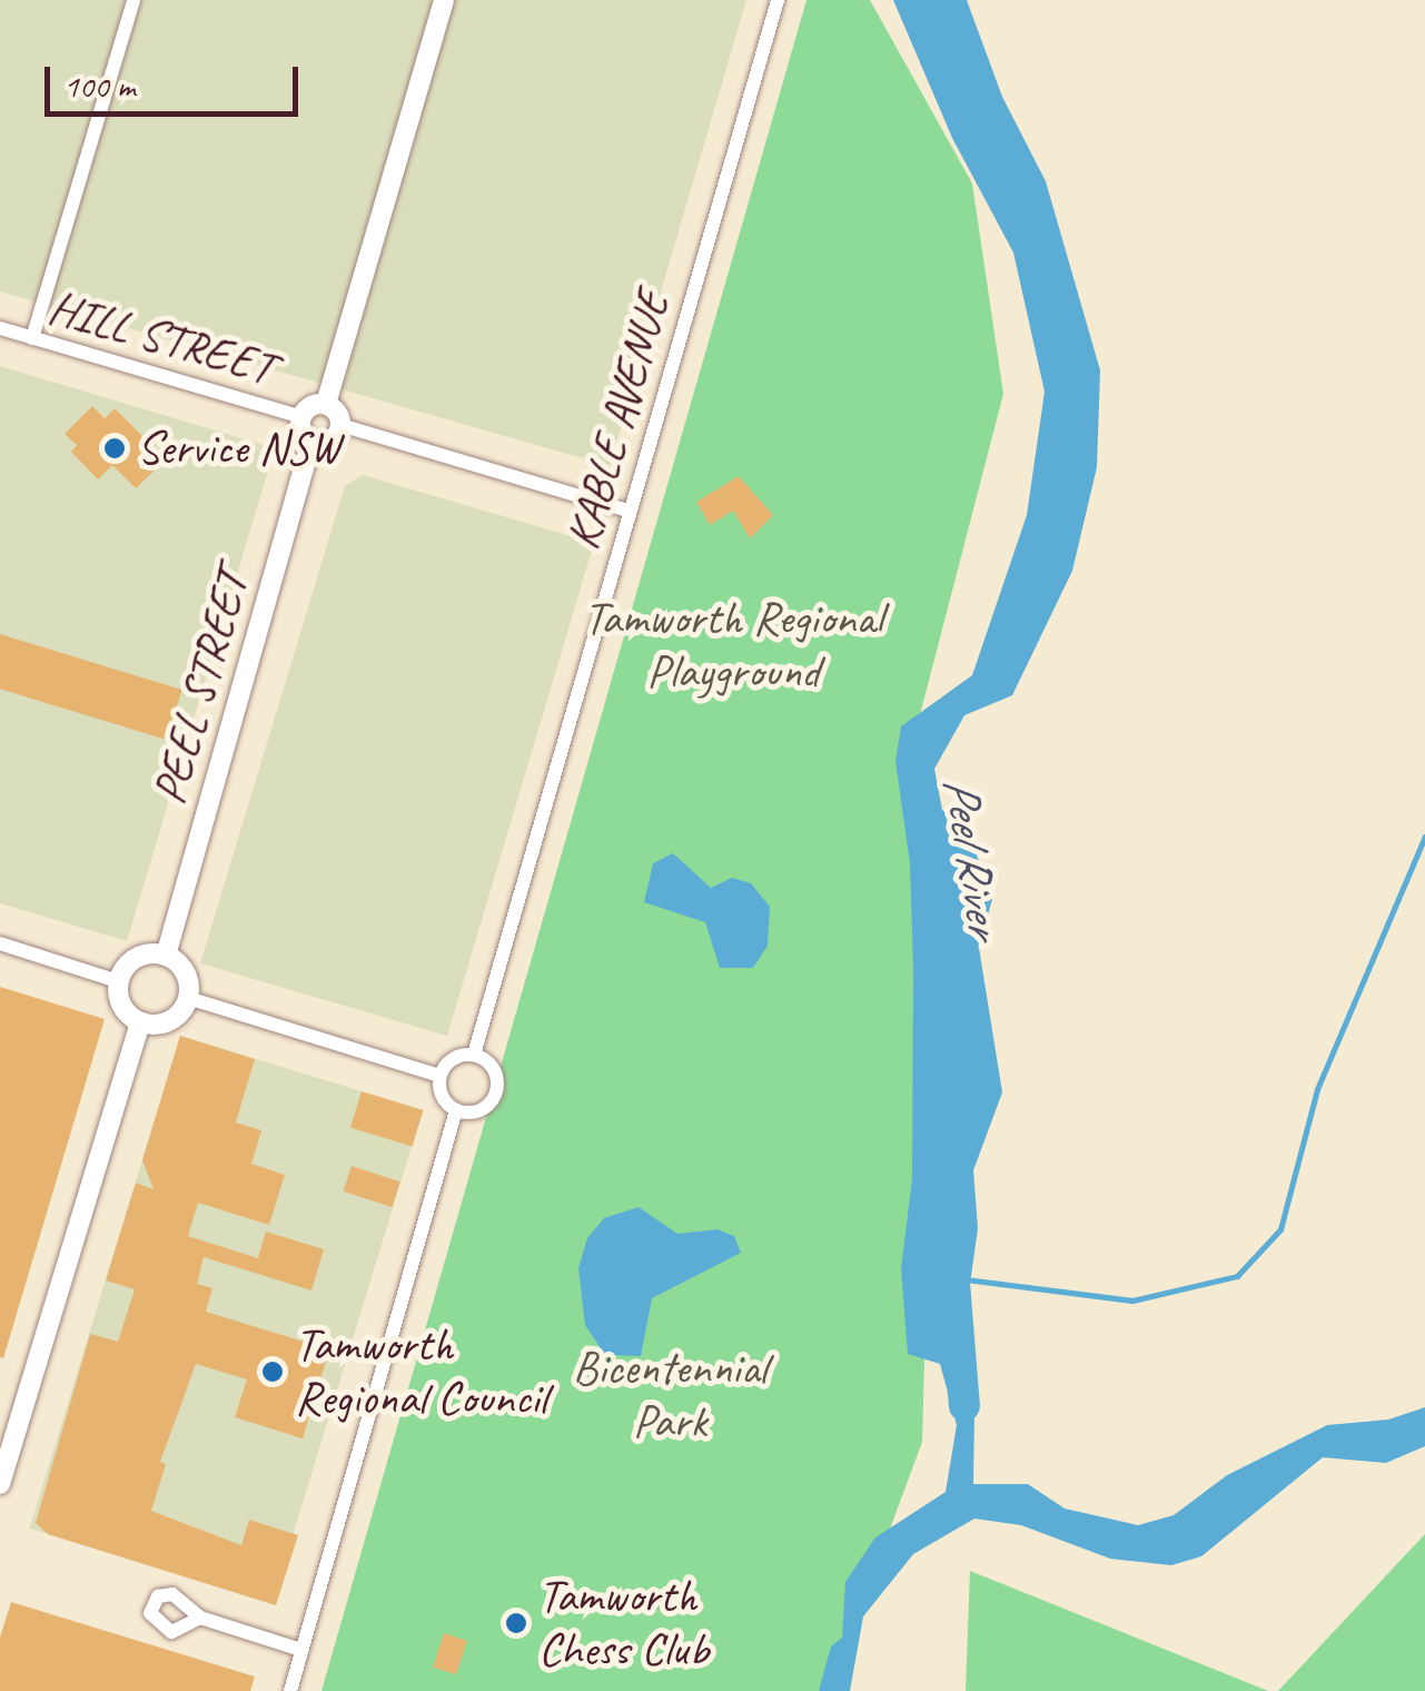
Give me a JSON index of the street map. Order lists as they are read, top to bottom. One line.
{"streets":{"main road":["PEEL STREET"],"street":["HILL STREET","KABLE AVENUE"]},"water":["Peel River"],"parks":["Tamworth Regional Playground","Bicentennial Park"],"places":["Service NSW","Tamworth Regional Council","Tamworth Chess Club"],"scale_bar":"100 m"}
